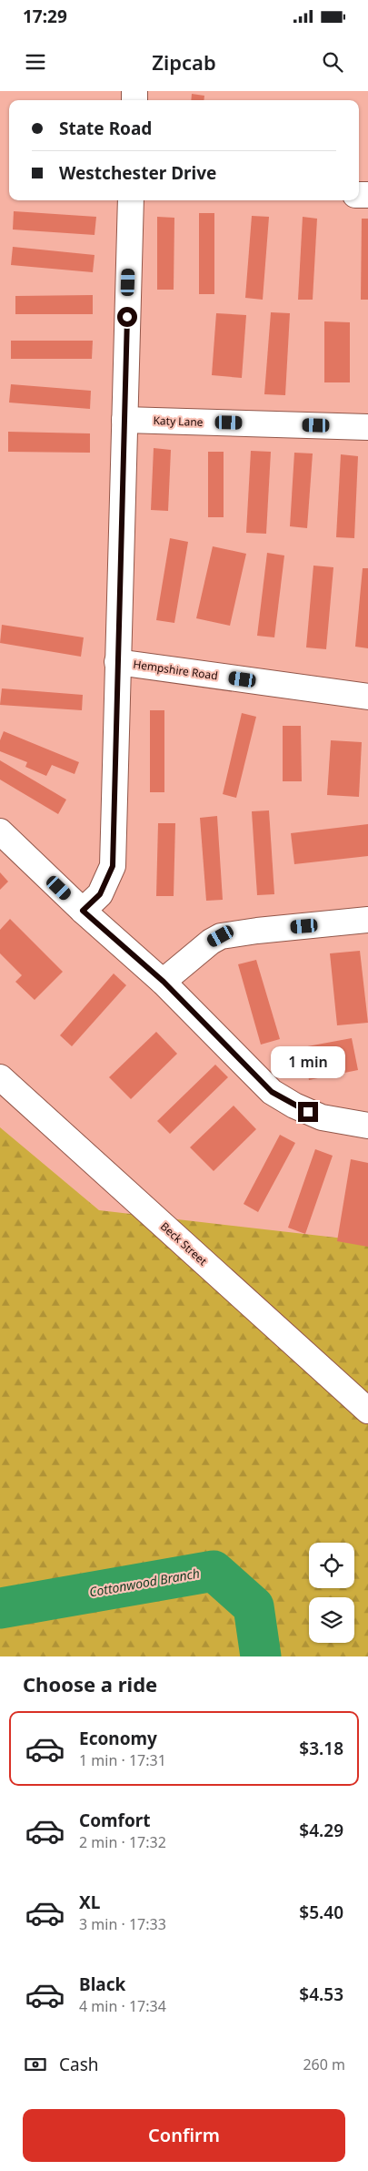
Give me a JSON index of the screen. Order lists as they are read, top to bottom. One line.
{"streets":{"street":["Katy Lane","Hempshire Road","Beck Street"]},"water":["Cottonwood Branch"],"page":{"status":"17:29","header":"Zipcab","banner":["State Road","Westchester Drive"],"bubble":"1 min","heading":"Choose a ride","list":[{"name":"Economy","note":"1 min · 17:31","value":"$3.18"},{"name":"Comfort","note":"2 min · 17:32","value":"$4.29"},{"name":"XL","note":"3 min · 17:33","value":"$5.40"},{"name":"Black","note":"4 min · 17:34","value":"$4.53"}],"pay":["Cash","260 m"],"buttons":"Confirm"}}
